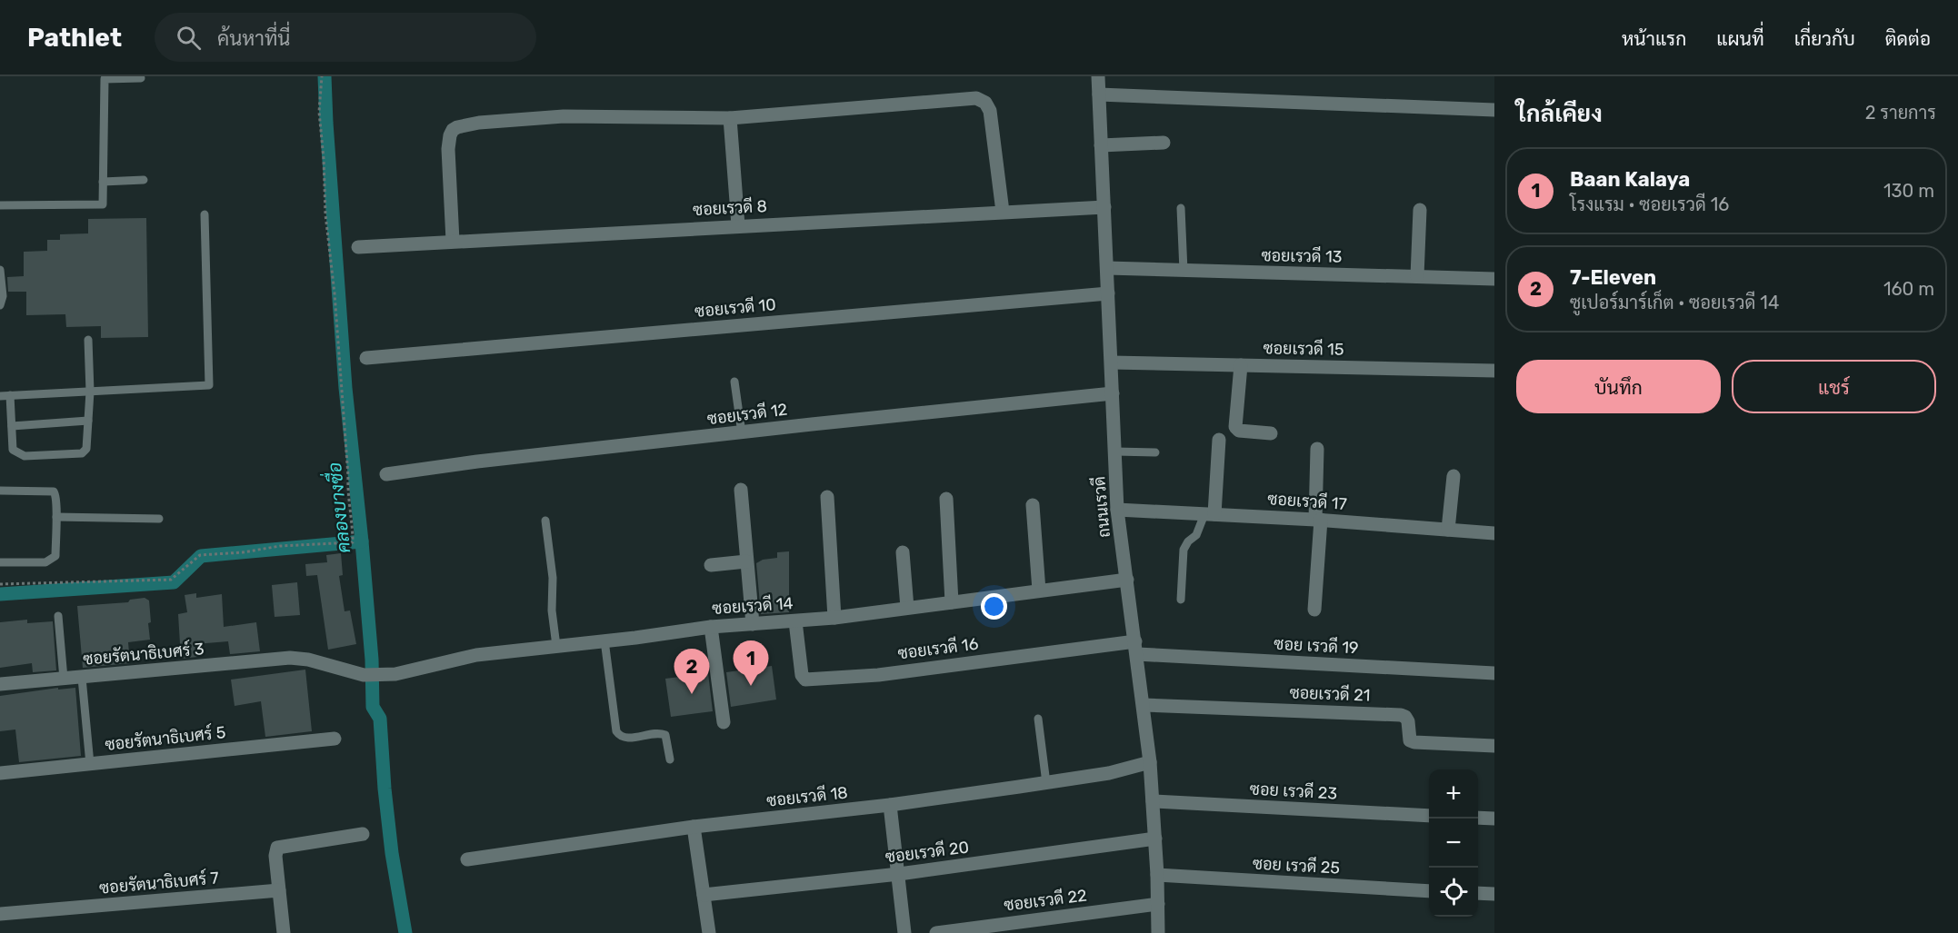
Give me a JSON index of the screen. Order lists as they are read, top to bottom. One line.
{"streets":{"street":["ซอยเรวดี 8","ซอยเรวดี 13","ซอยเรวดี 10","ซอยเรวดี 15","ซอยเรวดี 12","ซอยเรวดี 17","ถนนเรวดี","ซอยเรวดี 14","ซอย เรวดี 19","ซอยเรวดี 16","ซอยรัตนาธิเบศร์ 3","ซอยเรวดี 21","ซอยรัตนาธิเบศร์ 5","ซอย เรวดี 23","ซอยเรวดี 18","ซอยเรวดี 20","ซอย เรวดี 25","ซอยรัตนาธิเบศร์ 7","ซอยเรวดี 22"]},"crossings":[["ซอยเรวดี 8","ถนนเรวดี"],["ซอยเรวดี 13","ถนนเรวดี"],["ซอยเรวดี 10","ถนนเรวดี"],["ซอยเรวดี 15","ถนนเรวดี"],["ซอยเรวดี 12","ถนนเรวดี"],["ซอยเรวดี 17","ถนนเรวดี"],["ถนนเรวดี","ซอยเรวดี 14"],["ถนนเรวดี","ซอย เรวดี 19"],["ถนนเรวดี","ซอยเรวดี 16"],["ถนนเรวดี","ซอยเรวดี 21"],["ถนนเรวดี","ซอย เรวดี 23"],["ถนนเรวดี","ซอยเรวดี 18"],["ถนนเรวดี","ซอยเรวดี 20"],["ถนนเรวดี","ซอย เรวดี 25"],["ถนนเรวดี","ซอยเรวดี 22"],["ซอยเรวดี 14","ซอยเรวดี 16"],["ซอยเรวดี 14","ซอยรัตนาธิเบศร์ 3"],["ซอย เรวดี 19","ซอยเรวดี 16"]],"water":["คลองบางซื่อ"],"page":{"header":"Pathlet","search":"ค้นหาที่นี่","nav":["หน้าแรก","แผนที่","เกี่ยวกับ","ติดต่อ"],"heading":["ใกล้เคียง","2 รายการ"],"list":[{"mark":"1","name":"Baan Kalaya","note":"โรงแรม · ซอยเรวดี 16","value":"130 m"},{"mark":"2","name":"7-Eleven","note":"ซูเปอร์มาร์เก็ต · ซอยเรวดี 14","value":"160 m"}],"buttons":["บันทึก","แชร์"],"pins":["1","2"],"map_buttons":["+","−"]}}
